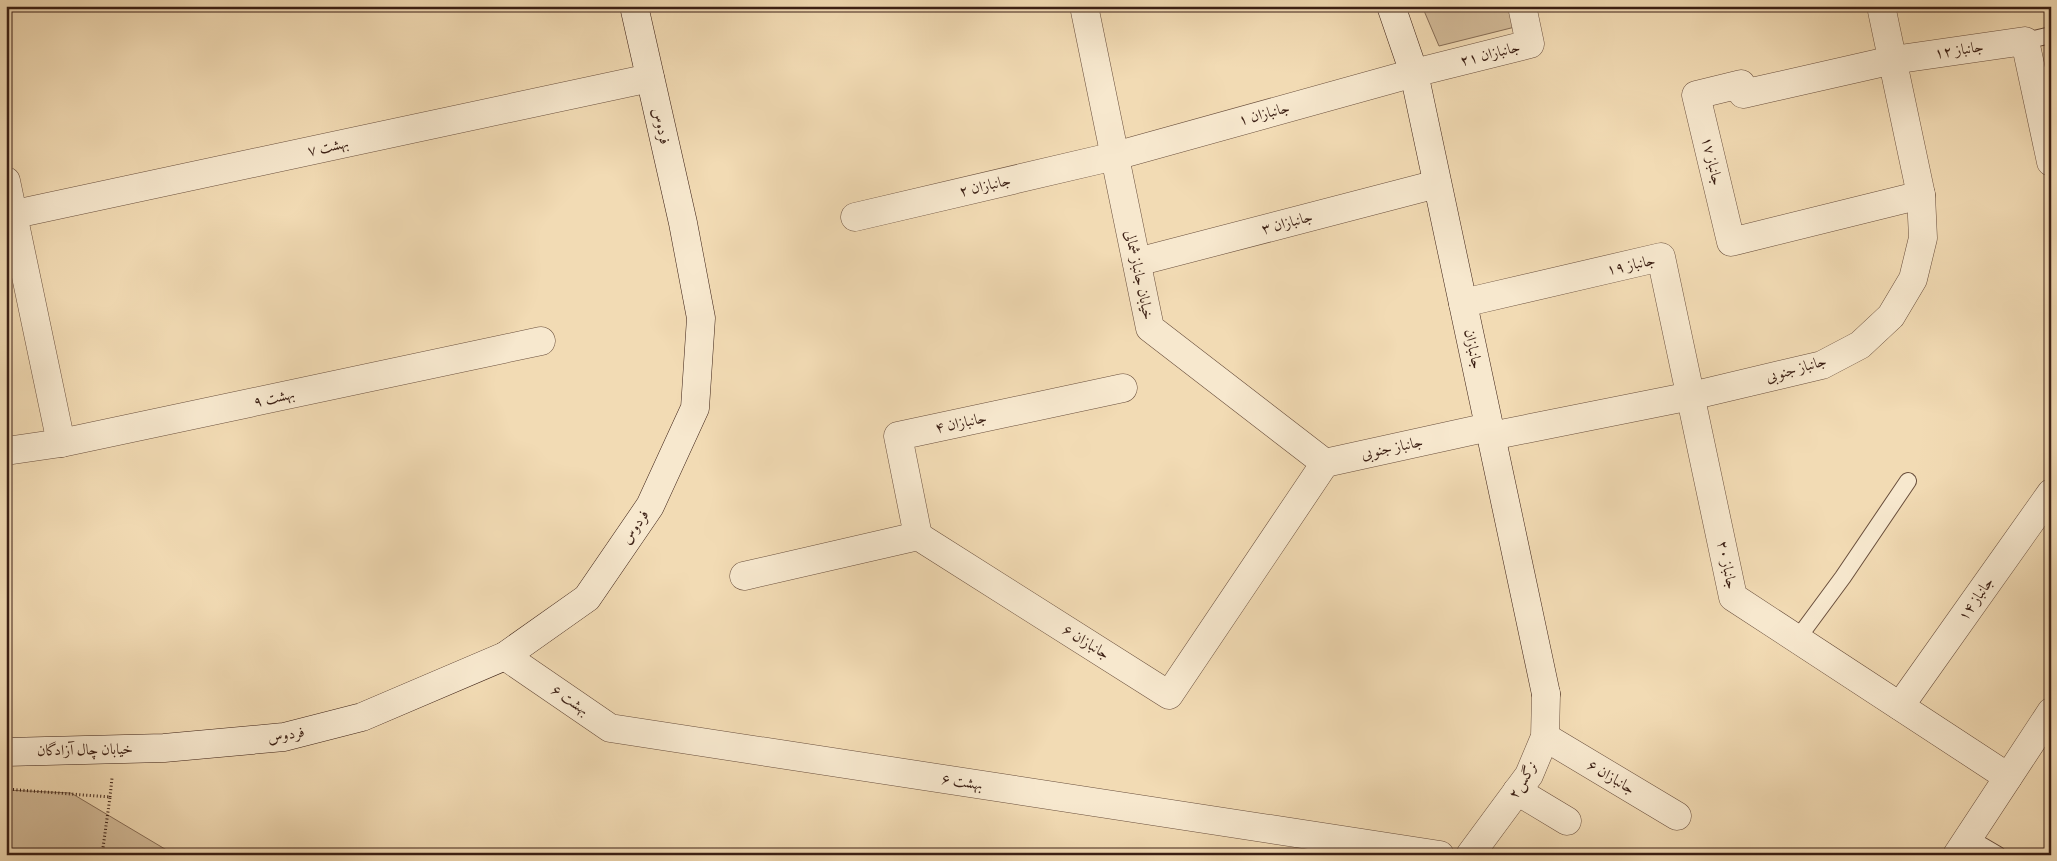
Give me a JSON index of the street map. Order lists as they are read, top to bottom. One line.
{"streets":{"street":["جانباز ۱۲","جانبازان ۲۱","جانبازان ۱","فردوس","بهشت ۷","جانباز ۱۷","جانبازان ۲","جانبازان ۳","جانباز ۱۹","خیابان جانباز شمالی","جانبازان","جانباز جنوبی","بهشت ۹","جانبازان ۴","جانباز ۲۰","جانباز ۱۴","جانبازان ۶","بهشت ۶","خیابان چال آزادگان","نرگس۲"]},"crossings":[["جانباز ۱۲","جانباز ۱۷"],["جانباز ۱۲","جانباز جنوبی"],["جانبازان ۲۱","جانبازان ۱"],["جانبازان ۲۱","جانبازان"],["جانبازان ۱","جانبازان ۲"],["جانبازان ۱","خیابان جانباز شمالی"],["جانبازان ۱","جانبازان"],["فردوس","بهشت ۷"],["فردوس","بهشت ۶"],["فردوس","خیابان چال آزادگان"],["جانباز ۱۷","جانباز جنوبی"],["جانبازان ۲","خیابان جانباز شمالی"],["جانبازان ۳","خیابان جانباز شمالی"],["جانبازان ۳","جانبازان"],["جانباز ۱۹","جانبازان"],["جانباز ۱۹","جانباز جنوبی"],["جانباز ۱۹","جانباز ۲۰"],["خیابان جانباز شمالی","جانباز جنوبی"],["خیابان جانباز شمالی","جانبازان ۶"],["جانبازان","جانباز جنوبی"],["جانبازان","نرگس۲"],["جانباز جنوبی","جانباز ۲۰"],["جانباز جنوبی","جانبازان ۶"],["جانبازان ۴","جانبازان ۶"],["جانباز ۲۰","جانباز ۱۴"],["جانبازان ۶","نرگس۲"]]}
